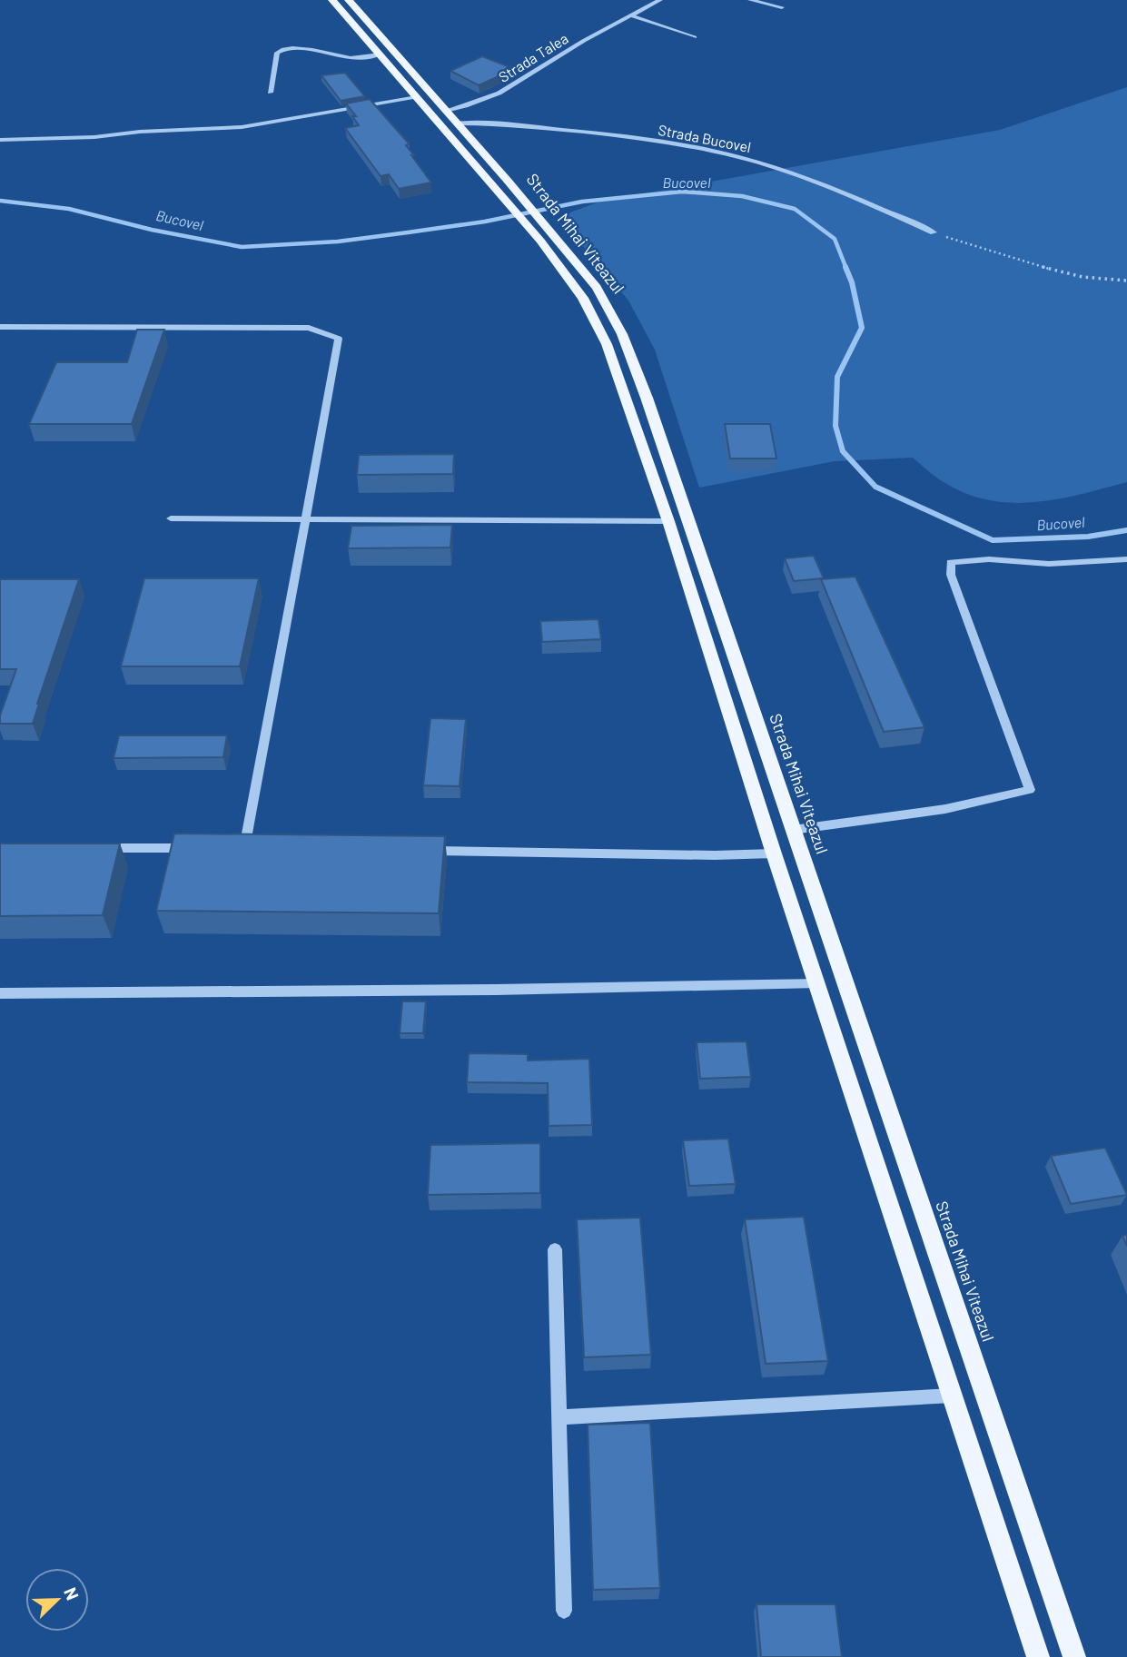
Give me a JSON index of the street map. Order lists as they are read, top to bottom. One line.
{"streets":{"main road":["Strada Mihai Viteazul"],"street":["Strada Talea","Strada Bucovel"]},"crossings":[["Strada Talea","Strada Mihai Viteazul"],["Strada Bucovel","Strada Mihai Viteazul"]],"water":["Bucovel"],"north":"top right"}
